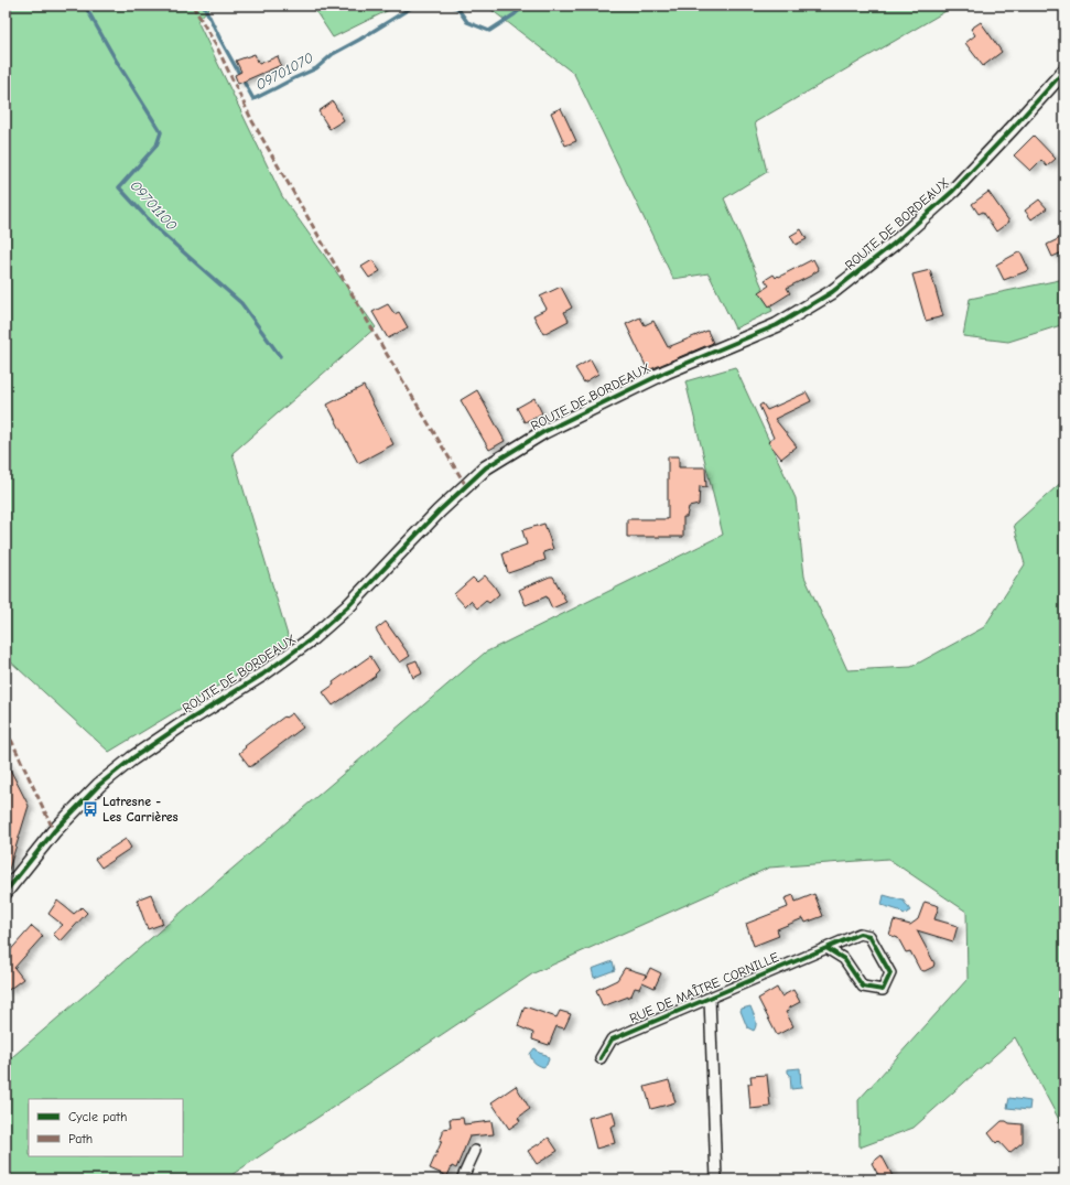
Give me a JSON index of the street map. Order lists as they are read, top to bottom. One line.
{"streets":{"street":["ROUTE DE BORDEAUX","RUE DE MAÎTRE CORNILLE"]},"water":["O9701070","O9701100"],"places":{"bus stop":["Latresne - Les Carrières"]},"legend":["Cycle path","Path"]}
